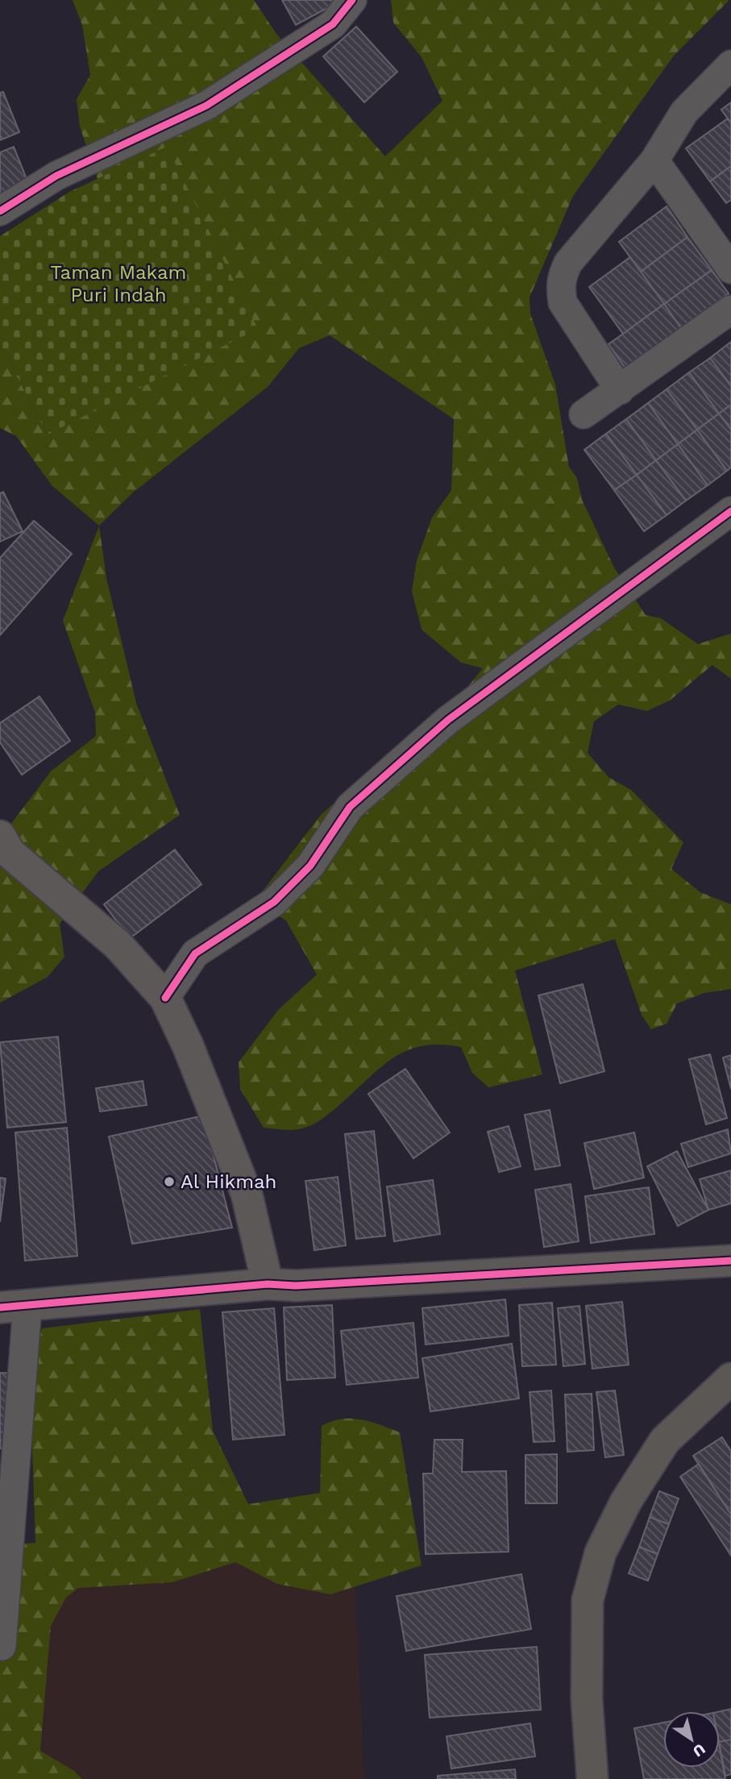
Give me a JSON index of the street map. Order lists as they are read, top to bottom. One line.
{"parks":["Taman Makam Puri Indah"],"places":["Al Hikmah"],"north":"bottom right"}
